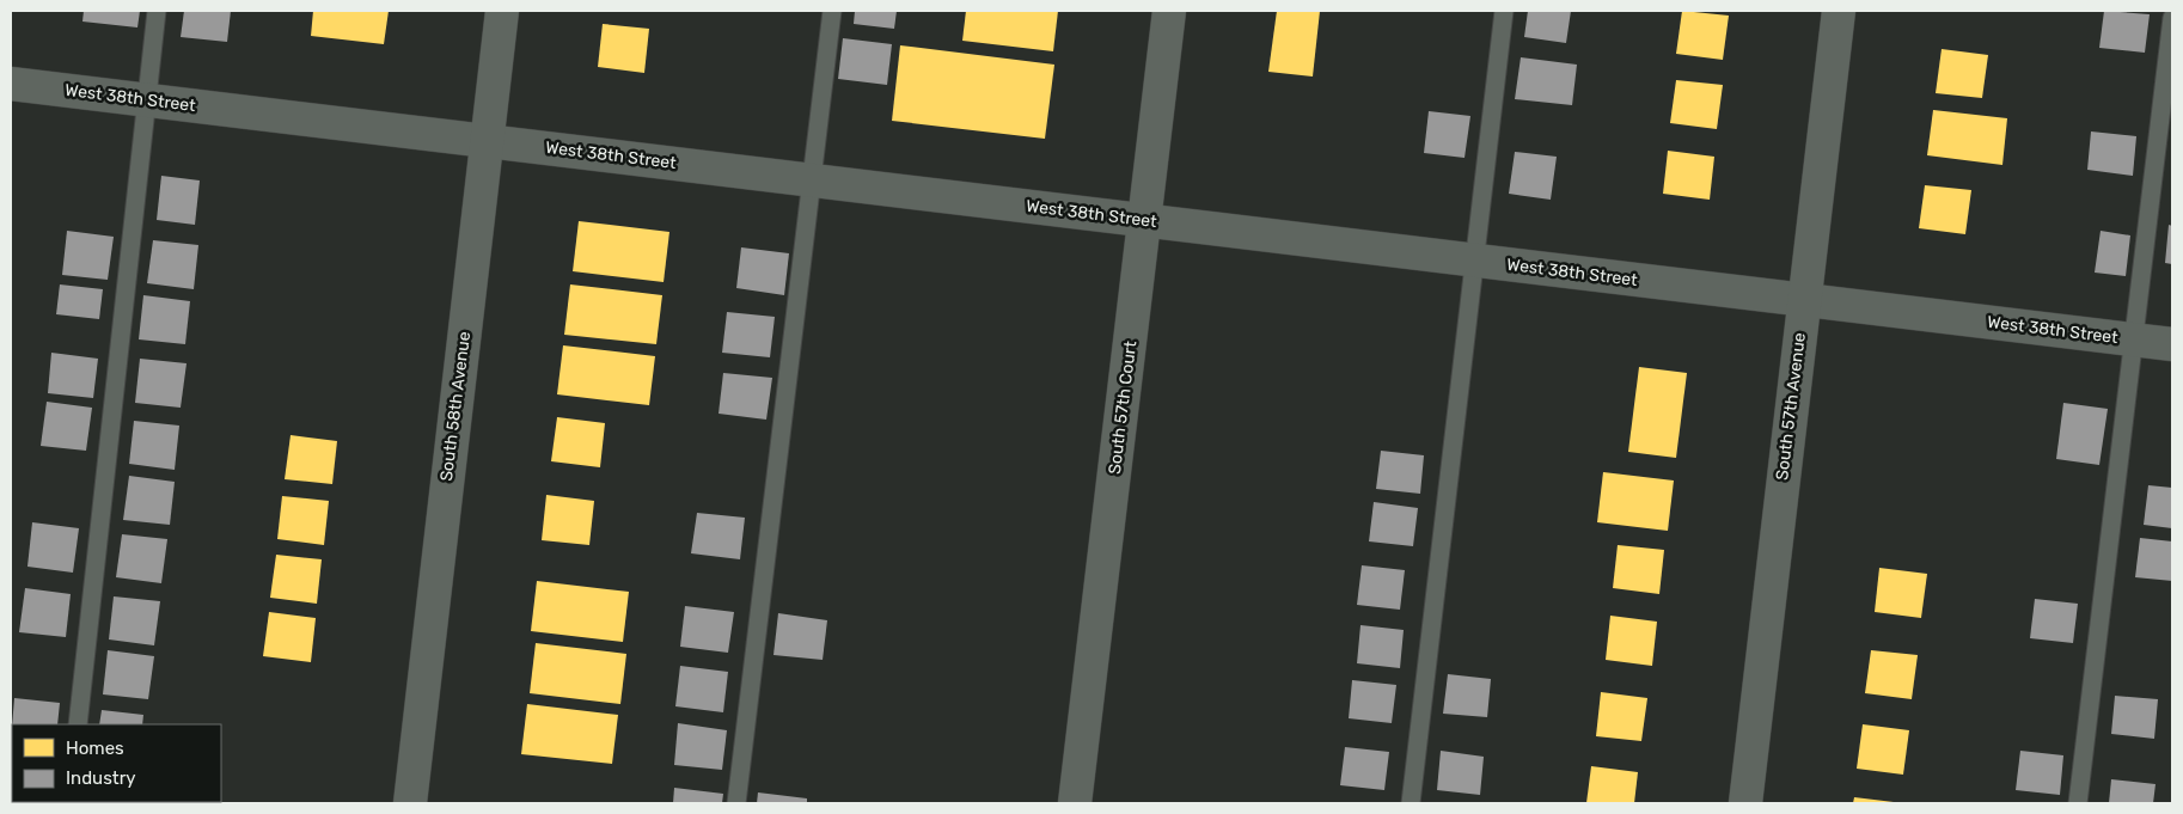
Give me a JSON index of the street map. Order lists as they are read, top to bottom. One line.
{"streets":{"street":["West 38th Street","South 58th Avenue","South 57th Avenue","South 57th Court"]},"crossings":[["West 38th Street","South 58th Avenue"],["West 38th Street","South 57th Avenue"],["West 38th Street","South 57th Court"]],"legend":["Homes","Industry"]}
